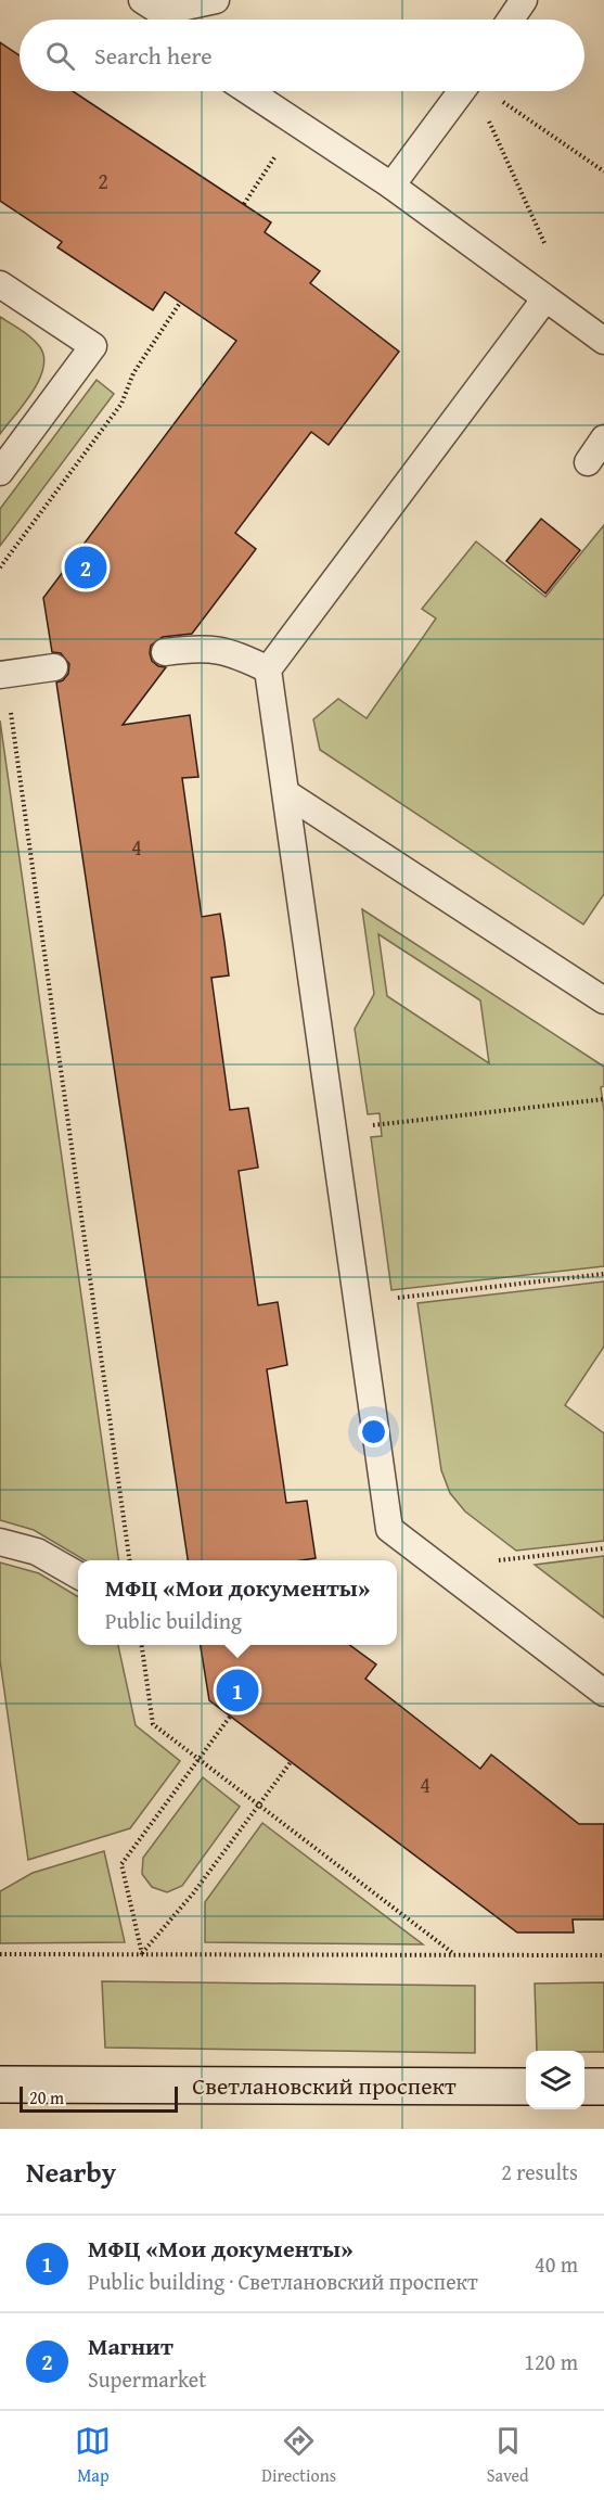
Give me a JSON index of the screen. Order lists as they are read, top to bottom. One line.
{"streets":{"main road":["Светлановский проспект"]},"house_numbers":["2","4","4"],"scale_bar":"20 m","page":{"search":"Search here","pins":["2","1"],"popup":["МФЦ «Мои документы»","Public building"],"scale":"20 m","heading":["Nearby","2 results"],"list":[{"mark":"1","name":"МФЦ «Мои документы»","note":"Public building · Светлановский проспект","value":"40 m"},{"mark":"2","name":"Магнит","note":"Supermarket","value":"120 m"}],"nav":["Map","Directions","Saved"]}}
